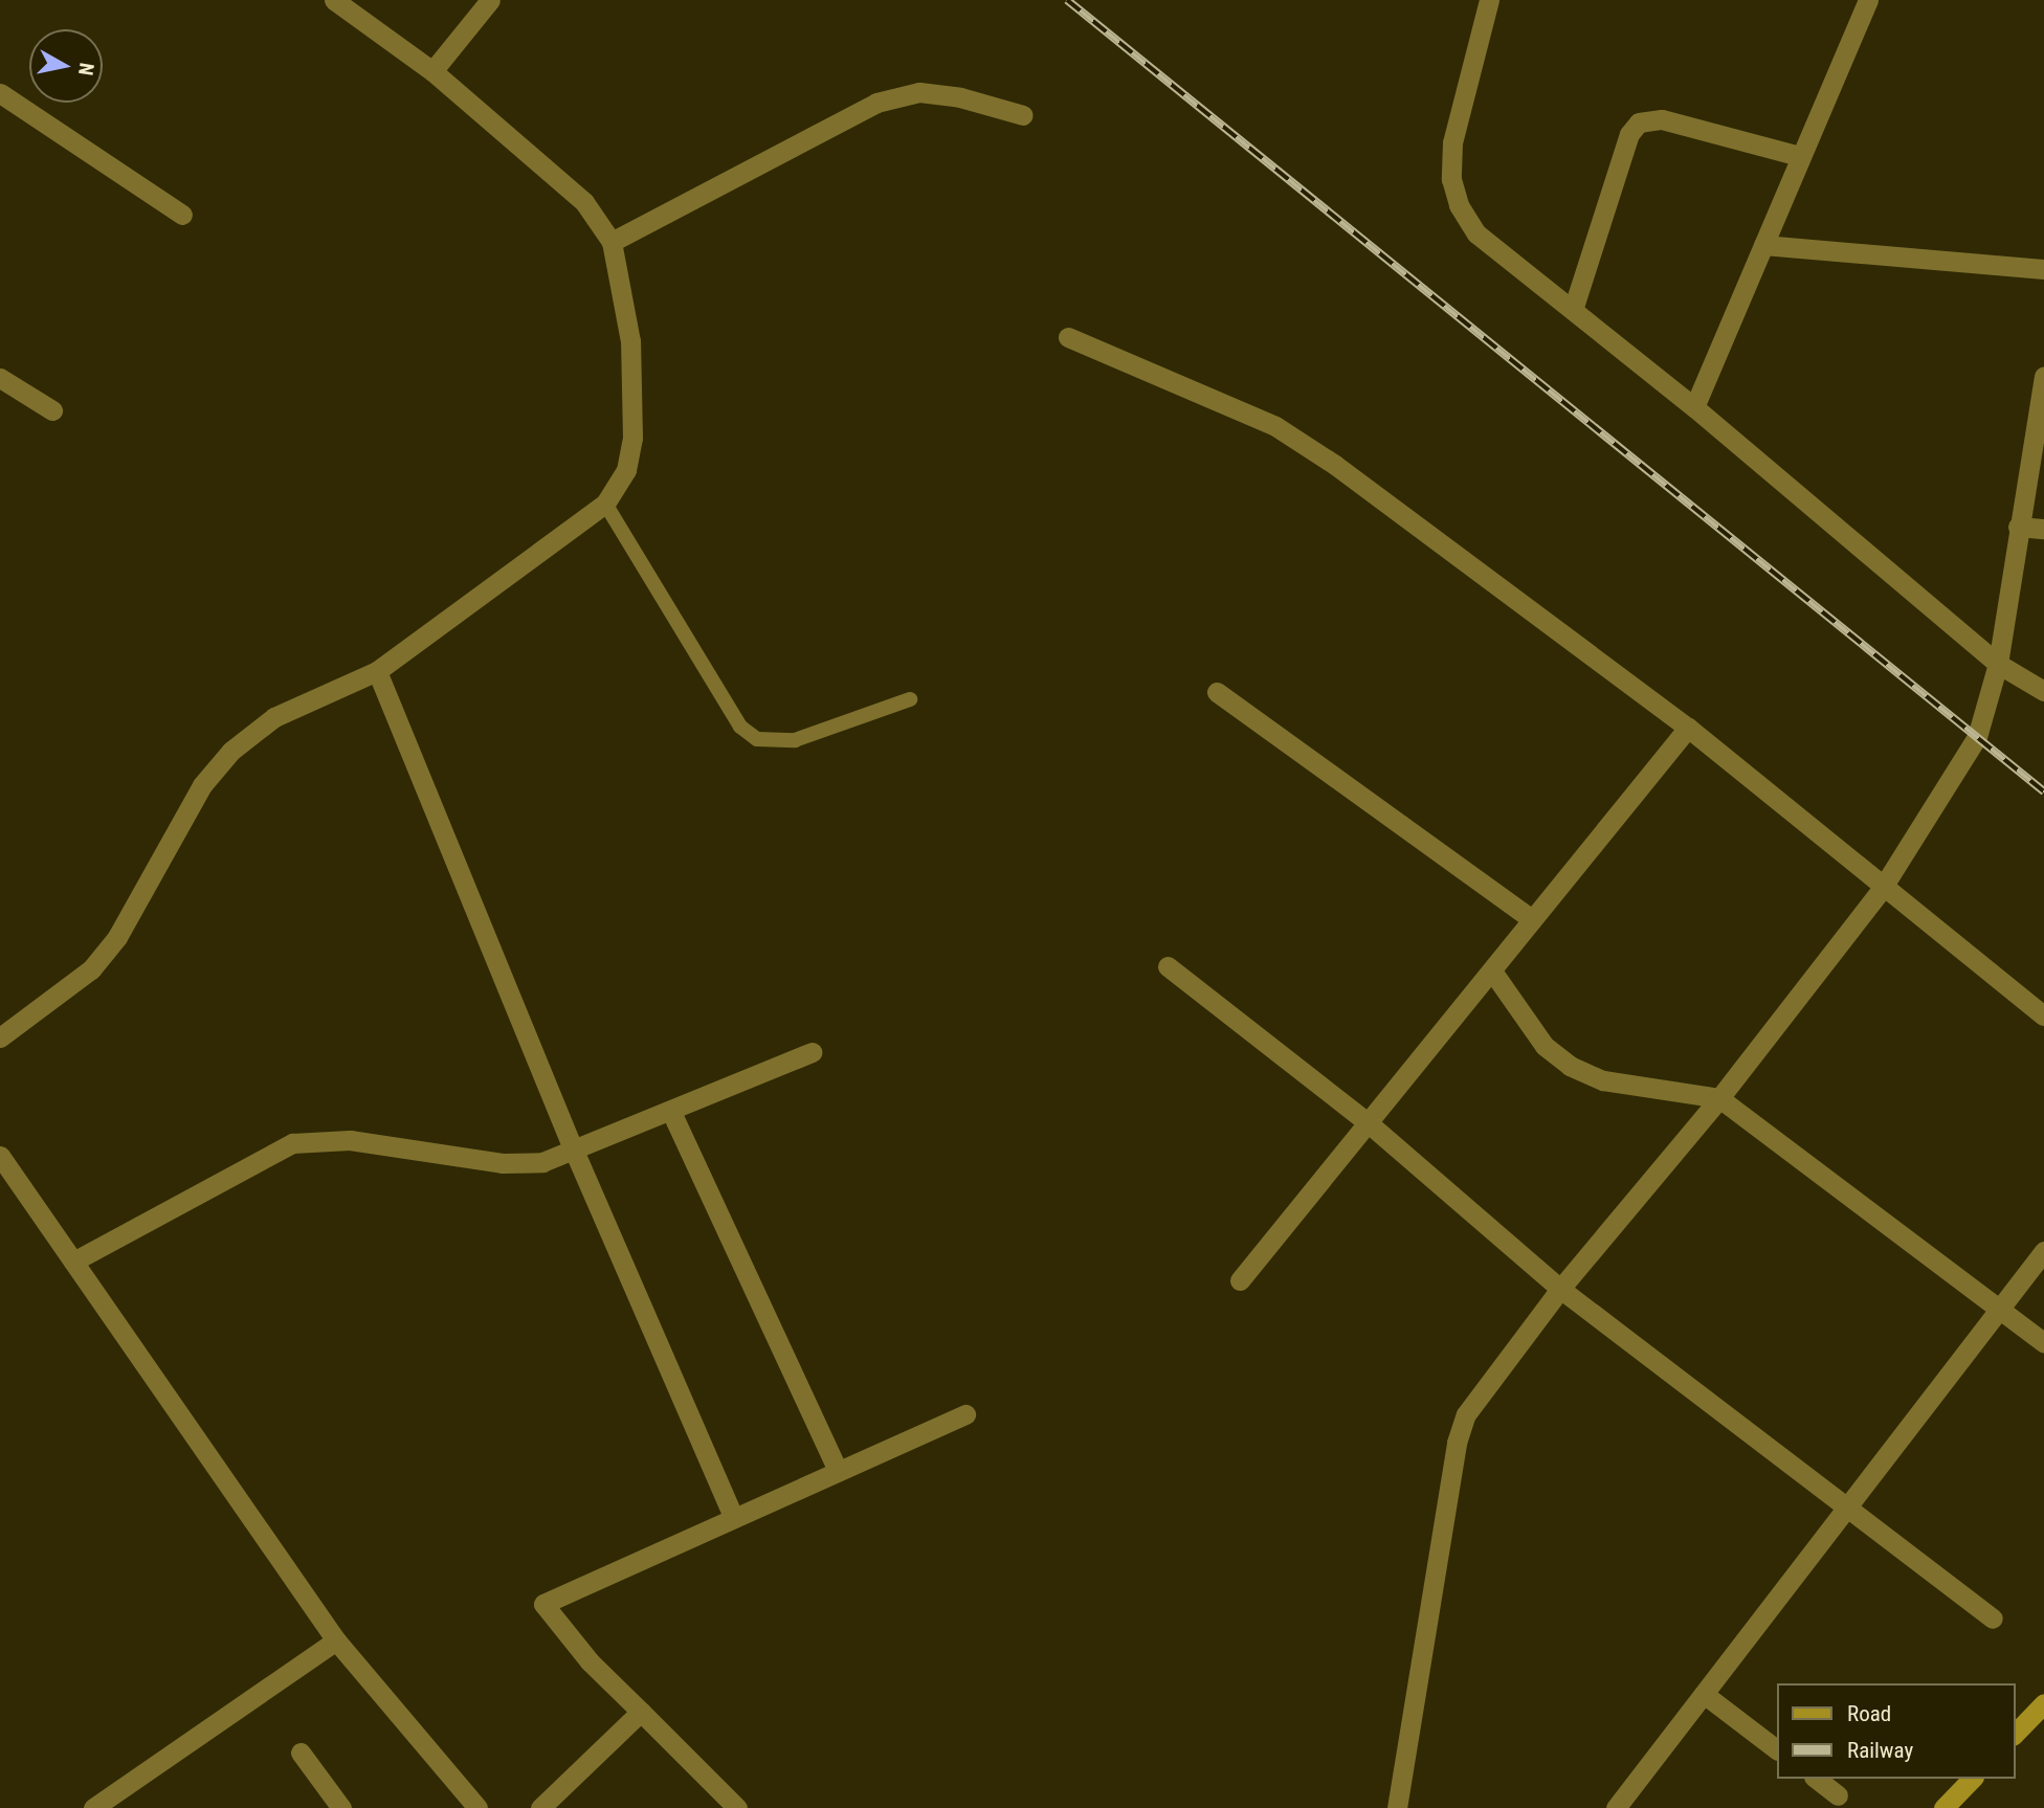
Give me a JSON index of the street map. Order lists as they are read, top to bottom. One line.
{"legend":["Road","Railway"],"north":"right"}
